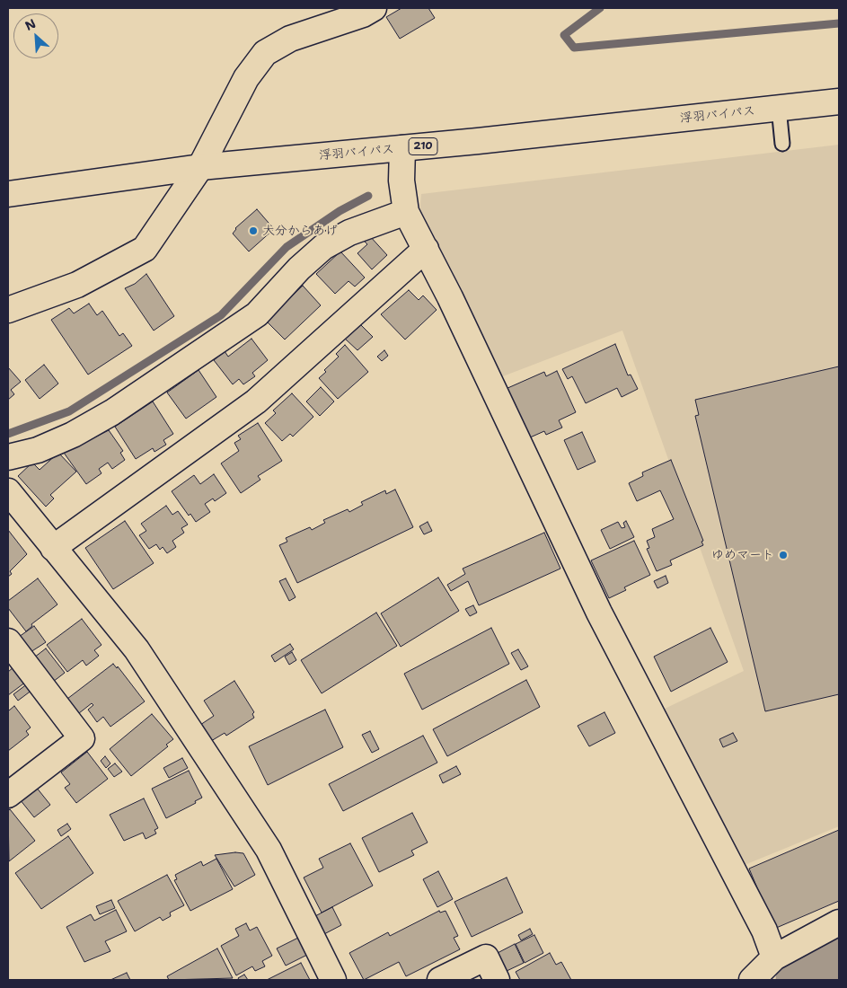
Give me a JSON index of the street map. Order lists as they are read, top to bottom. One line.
{"streets":{"main road":["浮羽バイパス","210"]},"places":["大分からあげ","ゆめマート"],"north":"top left"}
